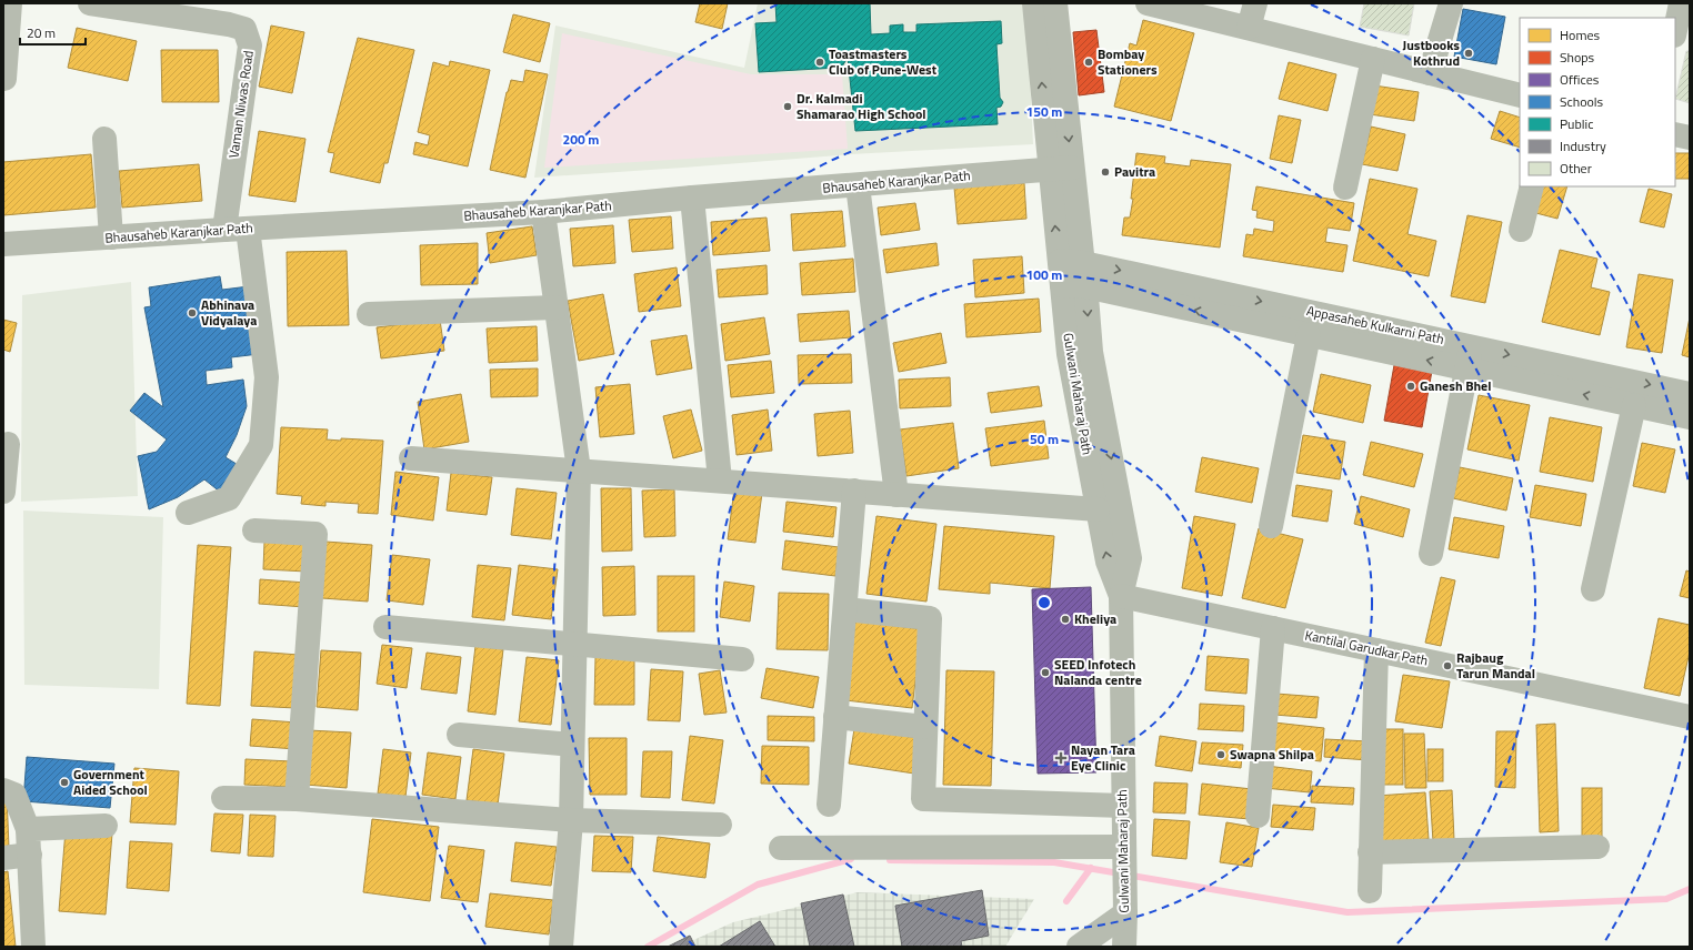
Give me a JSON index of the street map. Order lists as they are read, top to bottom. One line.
{"streets":{"street":["Vaman Niwas Road","Bhausaheb Karanjkar Path","Appasaheb Kulkarni Path","Gulwani Maharaj Path","Kantilal Garudkar Path"]},"crossings":[["Vaman Niwas Road","Bhausaheb Karanjkar Path"],["Bhausaheb Karanjkar Path","Gulwani Maharaj Path"],["Appasaheb Kulkarni Path","Gulwani Maharaj Path"],["Gulwani Maharaj Path","Kantilal Garudkar Path"]],"places":{"other":["Justbooks Kothrud","Toastmasters Club of Pune-West","Bombay Stationers","Dr. Kalmadi Shamarao High School","Pavitra","Abhinava Vidyalaya","Ganesh Bhel","Kheliya","Rajbaug Tarun Mandal","SEED Infotech Nalanda centre","Swapna Shilpa","Government Aided School"],"health":["Nayan Tara Eye Clinic"]},"legend":["Homes","Shops","Offices","Schools","Public","Industry","Other"],"scale_bar":"20 m","rings":["150 m","200 m","100 m","50 m"]}
